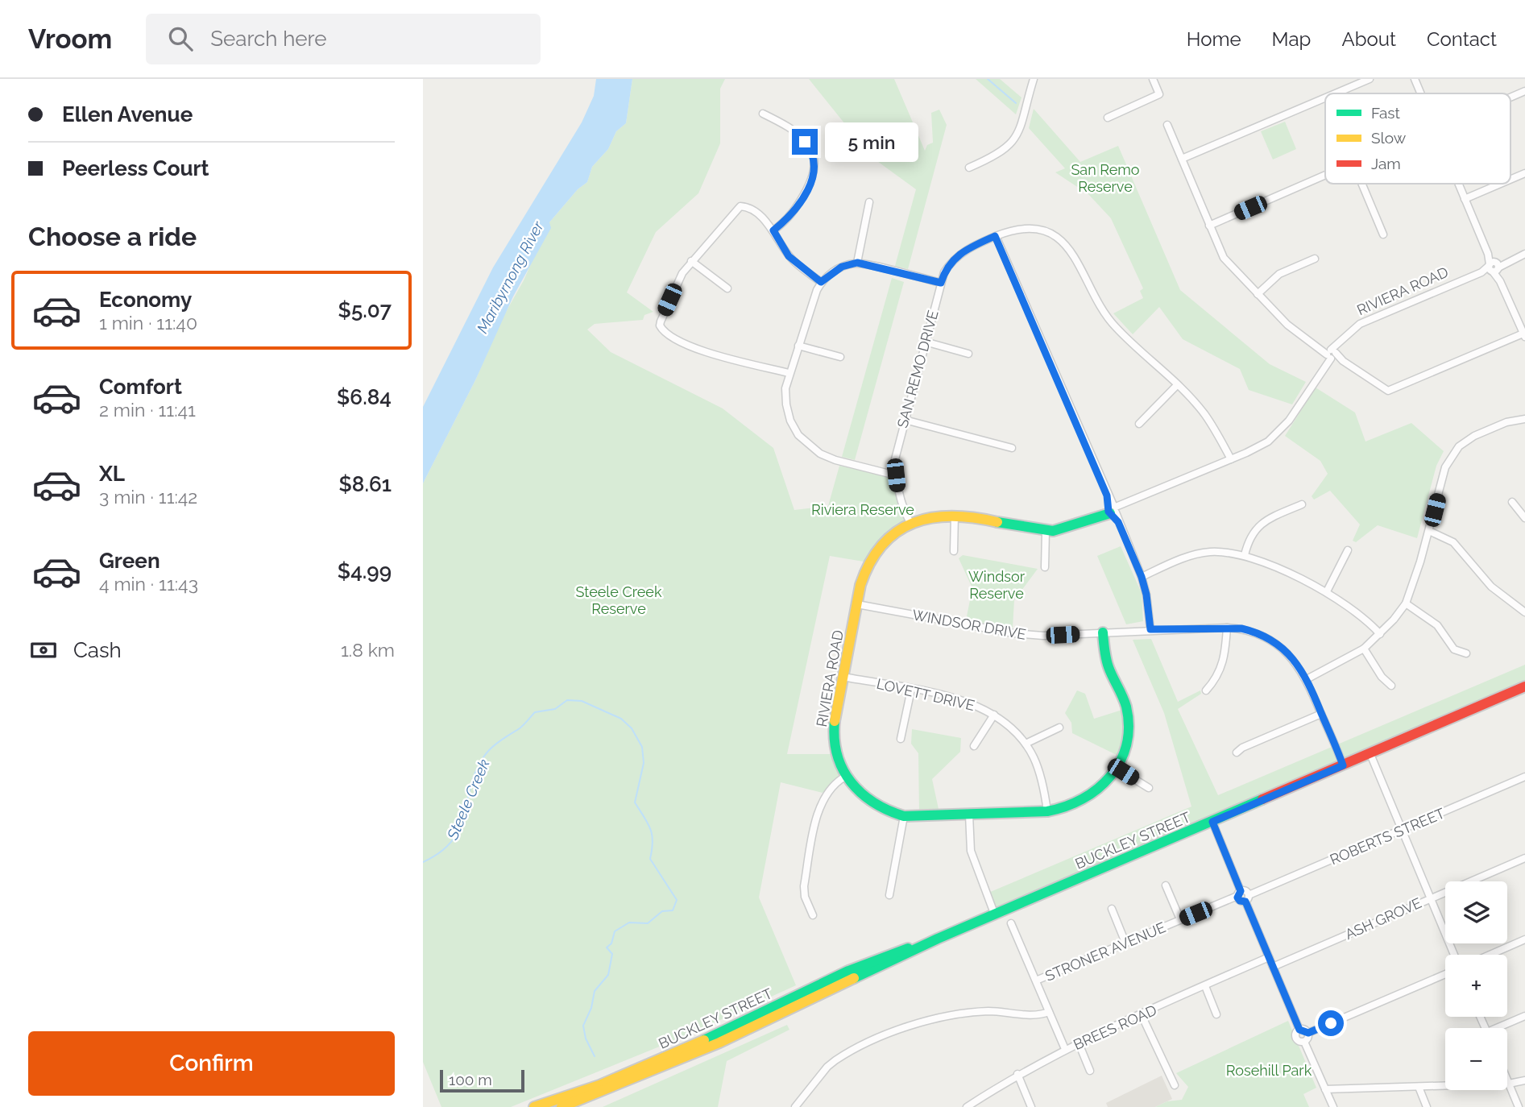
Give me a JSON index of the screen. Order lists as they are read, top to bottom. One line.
{"streets":{"main road":["RIVIERA ROAD","BUCKLEY STREET"],"street":["SAN REMO DRIVE","WINDSOR DRIVE","LOVETT DRIVE","ROBERTS STREET","ASH GROVE","STRONER AVENUE","BREES ROAD"]},"crossings":[["RIVIERA ROAD","SAN REMO DRIVE"],["RIVIERA ROAD","WINDSOR DRIVE"],["RIVIERA ROAD","LOVETT DRIVE"],["WINDSOR DRIVE","BUCKLEY STREET"]],"water":["Maribyrnong River","Steele Creek"],"parks":["San Remo Reserve","Riviera Reserve","Windsor Reserve","Steele Creek Reserve","Rosehill Park"],"legend":["Fast","Slow","Jam"],"scale_bar":"100 m","page":{"header":"Vroom","search":"Search here","nav":["Home","Map","About","Contact"],"banner":["Ellen Avenue","Peerless Court"],"bubble":"5 min","heading":"Choose a ride","list":[{"name":"Economy","note":"1 min · 11:40","value":"$5.07"},{"name":"Comfort","note":"2 min · 11:41","value":"$6.84"},{"name":"XL","note":"3 min · 11:42","value":"$8.61"},{"name":"Green","note":"4 min · 11:43","value":"$4.99"}],"pay":["Cash","1.8 km"],"map_buttons":["+","−"],"buttons":"Confirm","scale":"100 m"}}
